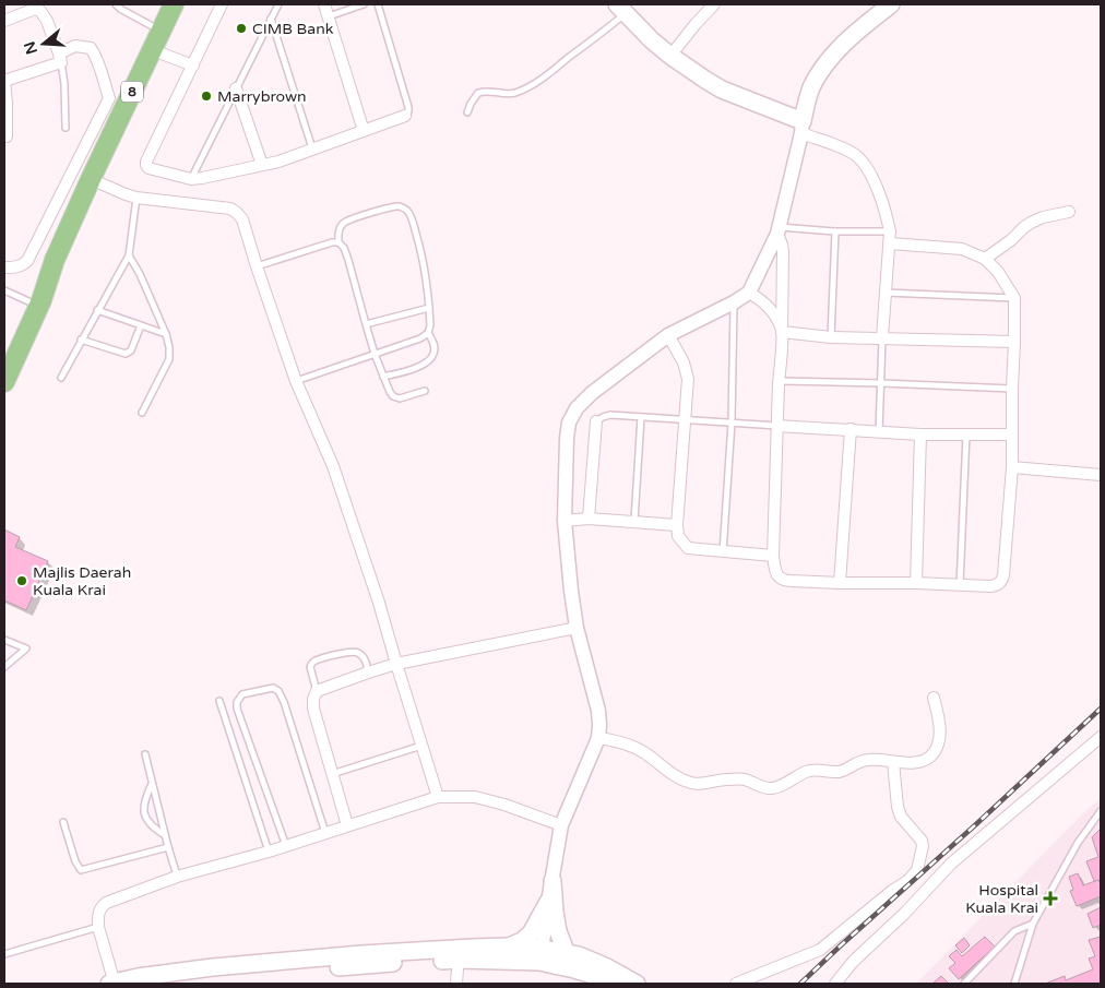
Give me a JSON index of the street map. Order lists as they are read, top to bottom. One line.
{"streets":{"highway":["8"]},"places":{"other":["CIMB Bank","Marrybrown","Majlis Daerah Kuala Krai"],"health":["Hospital Kuala Krai"]},"north":"left"}
